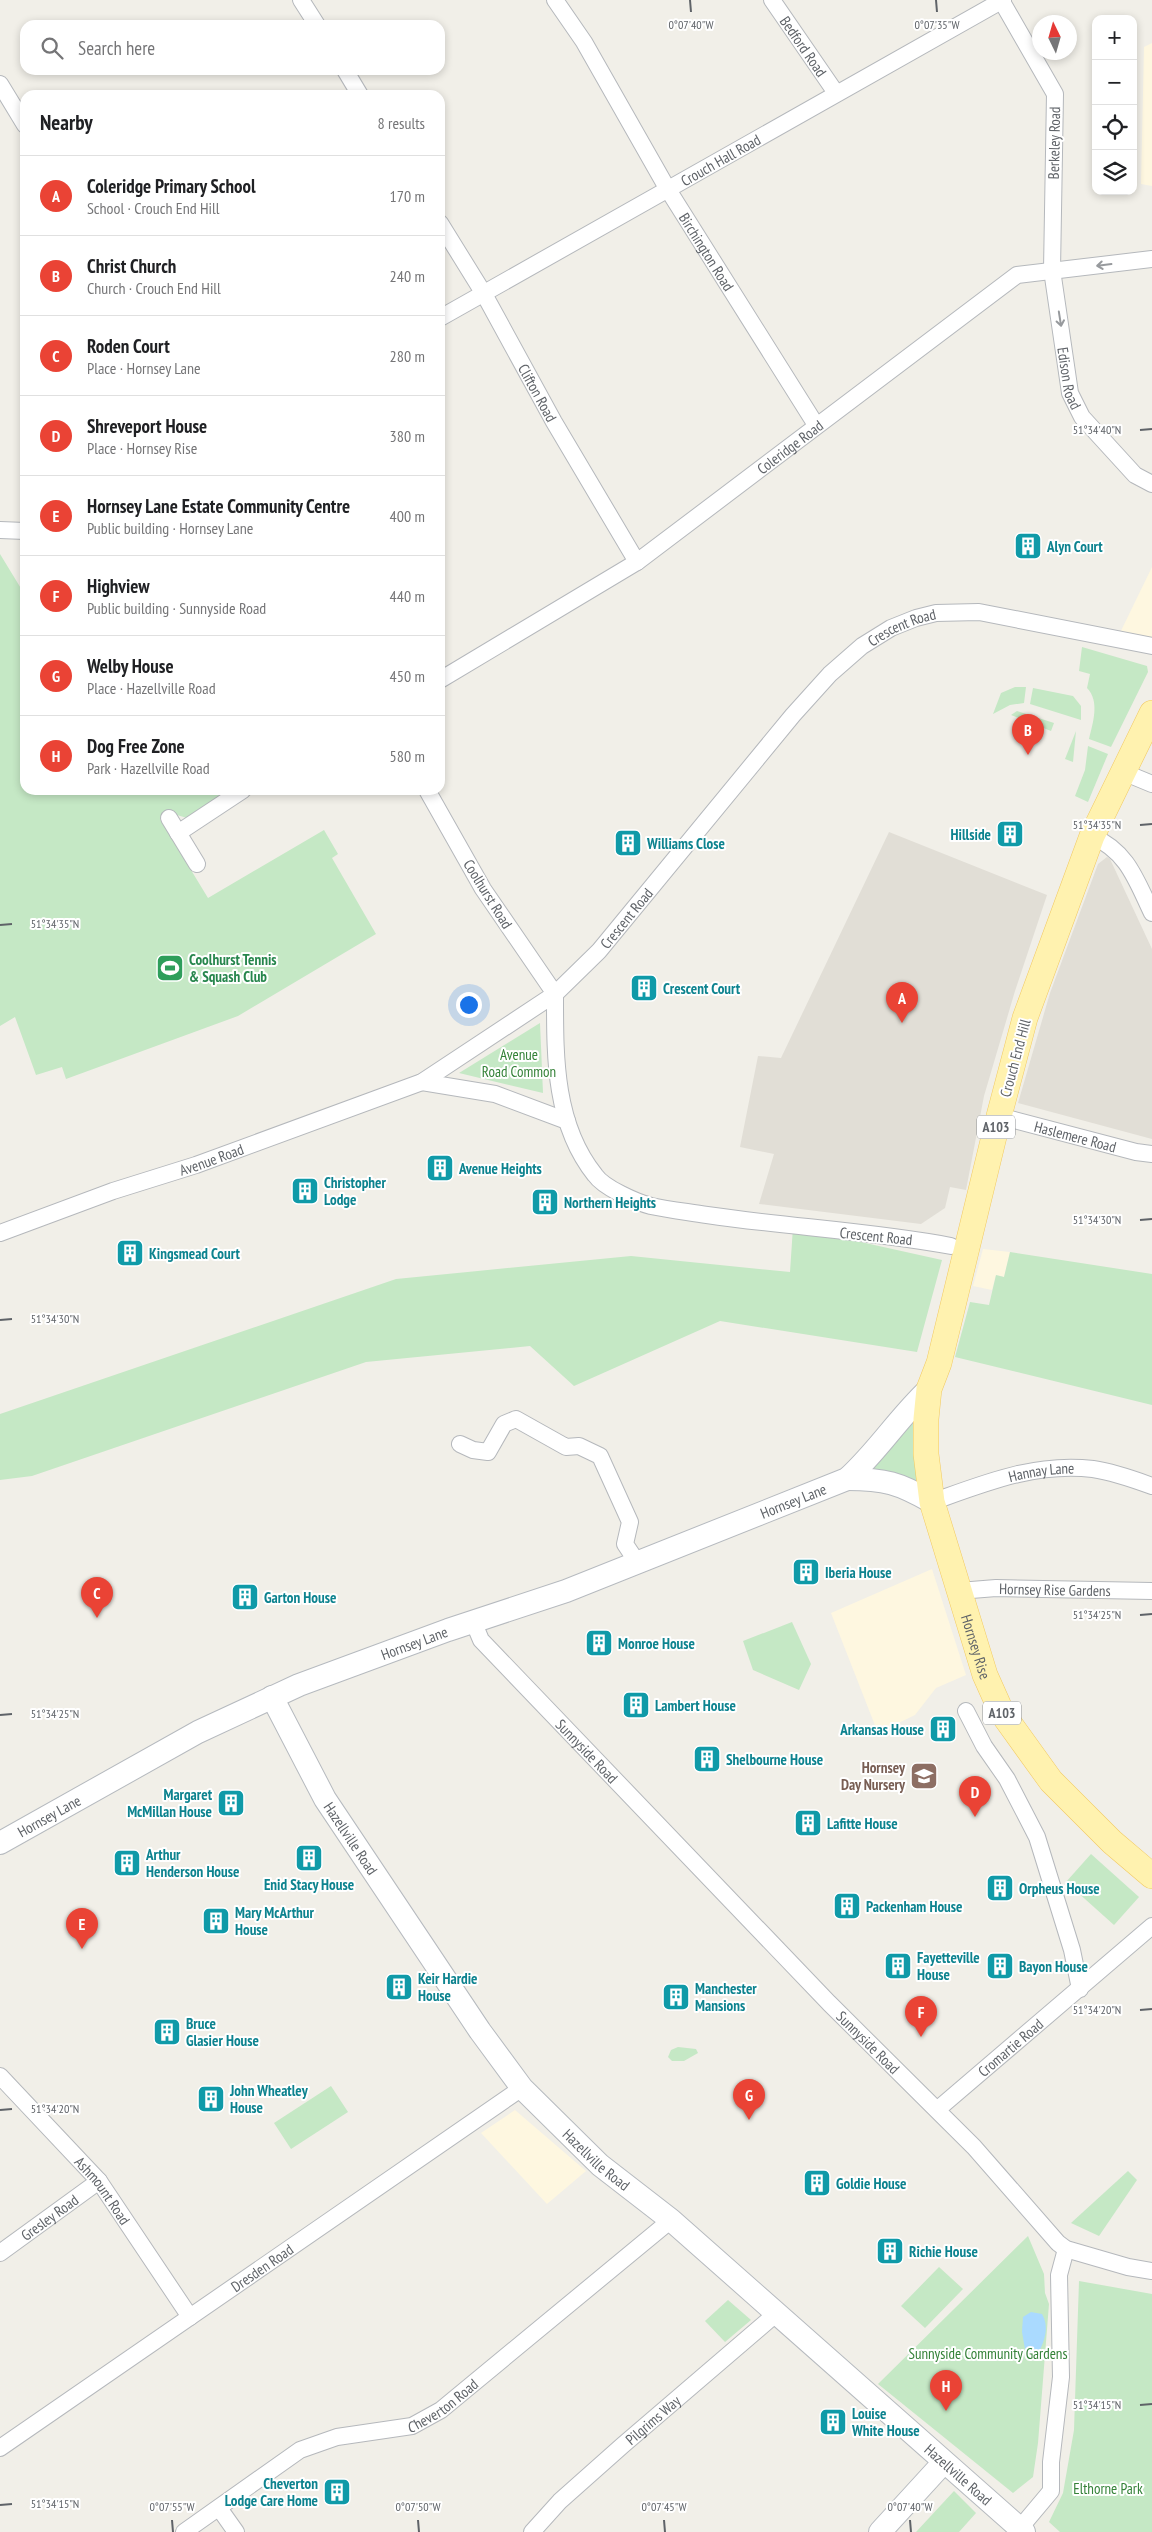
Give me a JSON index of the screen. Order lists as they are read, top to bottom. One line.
{"streets":{"main road":["Crouch End Hill","A103","Hornsey Rise"],"street":["Bedford Road","Berkeley Road","Crouch Hall Road","Birchington Road","Edison Road","Clifton Road","Coleridge Road","Crescent Road","Coolhurst Road","Haslemere Road","Avenue Road","Hannay Lane","Hornsey Lane","Hornsey Rise Gardens","Sunnyside Road","Hazellville Road","Cromartie Road","Ashmount Road","Gresley Road","Dresden Road","Cheverton Road","Pilgrims Way"]},"crossings":[["Bedford Road","Crouch Hall Road"],["Berkeley Road","Crouch Hall Road"],["Berkeley Road","Edison Road"],["Berkeley Road","Coleridge Road"],["Crouch Hall Road","Birchington Road"],["Crouch Hall Road","Clifton Road"],["Birchington Road","Coleridge Road"],["Edison Road","Coleridge Road"],["Clifton Road","Coleridge Road"],["Crescent Road","Coolhurst Road"],["Crescent Road","Avenue Road"],["Coolhurst Road","Avenue Road"],["Crouch End Hill","Haslemere Road"],["Crouch End Hill","Hornsey Lane"],["Crouch End Hill","Hornsey Rise"],["Hannay Lane","Hornsey Lane"],["Hannay Lane","Hornsey Rise"],["Hornsey Lane","Hornsey Rise"],["Hornsey Lane","Sunnyside Road"],["Hornsey Lane","Hazellville Road"],["Hornsey Rise Gardens","Hornsey Rise"],["Sunnyside Road","Cromartie Road"],["Hazellville Road","Dresden Road"],["Hazellville Road","Cheverton Road"],["Hazellville Road","Pilgrims Way"],["Ashmount Road","Gresley Road"],["Ashmount Road","Dresden Road"]],"one_way":["Edison Road"],"parks":["Avenue Road Common","Sunnyside Community Gardens","Elthorne Park"],"places":{"building":["Alyn Court","Hillside","Williams Close","Crescent Court","Avenue Heights","Christopher Lodge","Northern Heights","Kingsmead Court","Iberia House","Garton House","Monroe House","Lambert House","Arkansas House","Shelbourne House","Margaret McMillan House","Lafitte House","Enid Stacy House","Arthur Henderson House","Orpheus House","Packenham House","Mary McArthur House","Fayetteville House","Bayon House","Keir Hardie House","Manchester Mansions","Bruce Glasier House","John Wheatley House","Goldie House","Richie House","Louise White House","Cheverton Lodge Care Home"],"sports":["Coolhurst Tennis & Squash Club"],"school or university":["Hornsey Day Nursery"]},"north":"top","page":{"map_buttons":["+","−"],"search":"Search here","heading":["Nearby","8 results"],"list":[{"mark":"A","name":"Coleridge Primary School","note":"School · Crouch End Hill","value":"170 m"},{"mark":"B","name":"Christ Church","note":"Church · Crouch End Hill","value":"240 m"},{"mark":"C","name":"Roden Court","note":"Place · Hornsey Lane","value":"280 m"},{"mark":"D","name":"Shreveport House","note":"Place · Hornsey Rise","value":"380 m"},{"mark":"E","name":"Hornsey Lane Estate Community Centre","note":"Public building · Hornsey Lane","value":"400 m"},{"mark":"F","name":"Highview","note":"Public building · Sunnyside Road","value":"440 m"},{"mark":"G","name":"Welby House","note":"Place · Hazellville Road","value":"450 m"},{"mark":"H","name":"Dog Free Zone","note":"Park · Hazellville Road","value":"580 m"}],"pins":["B","A","C","D","E","F","G","H"]},"coordinates":["0°07'40\"W","0°07'35\"W","51°34'40\"N","51°34'35\"N","51°34'30\"N","51°34'25\"N","51°34'20\"N","51°34'15\"N","0°07'55\"W","0°07'50\"W","0°07'45\"W"]}
